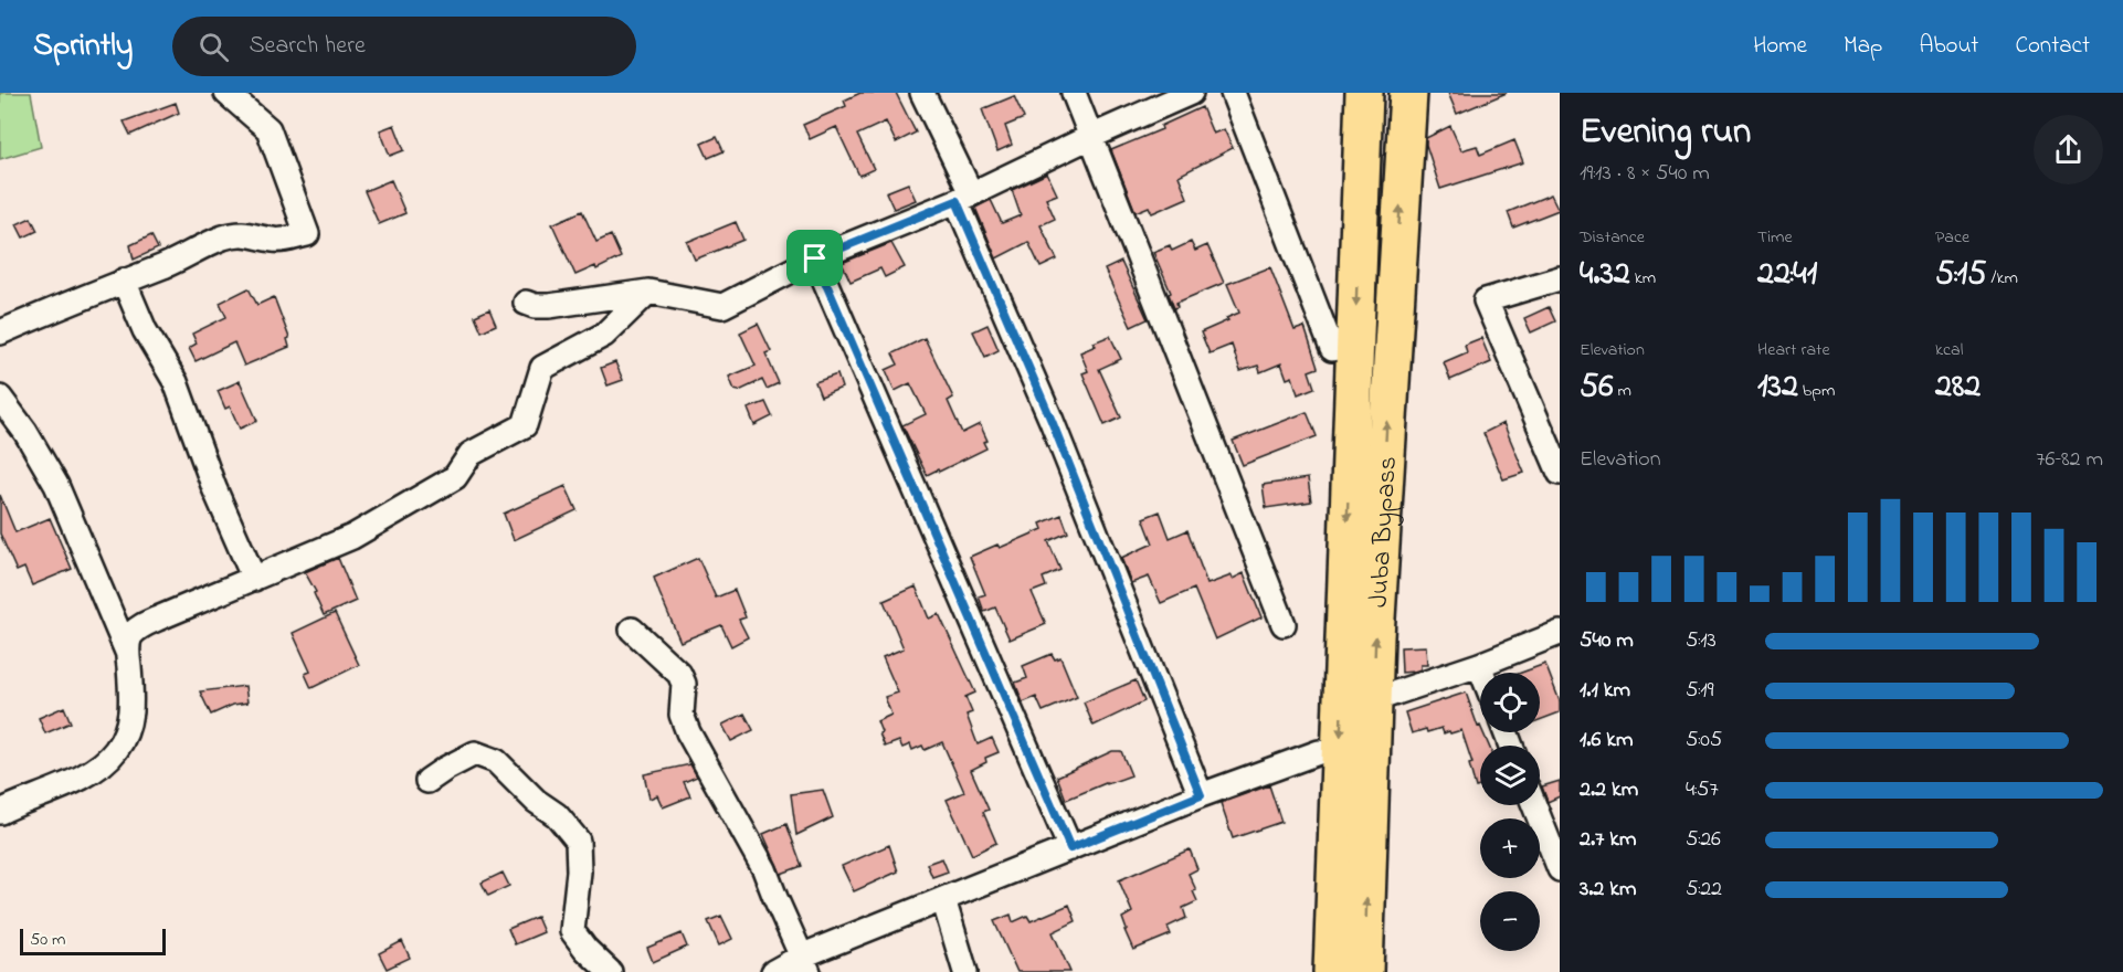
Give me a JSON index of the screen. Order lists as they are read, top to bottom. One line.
{"streets":{"main road":["Juba Bypass"]},"scale_bar":"50 m","page":{"header":"Sprintly","search":"Search here","nav":["Home","Map","About","Contact"],"heading":["Evening run","19:13 · 8 × 540 m"],"stats":[["Distance","4.32 km"],["Time","22:41"],["Pace","5:15 /km"],["Elevation","56 m"],["Heart rate","132 bpm"],["kcal","282"]],"chart":["Elevation","76–82 m"],"list":[{"name":"540 m","note":"5:13"},{"name":"1.1 km","note":"5:19"},{"name":"1.6 km","note":"5:05"},{"name":"2.2 km","note":"4:57"},{"name":"2.7 km","note":"5:26"},{"name":"3.2 km","note":"5:22"}],"map_buttons":["+","−"],"scale":"50 m"}}
